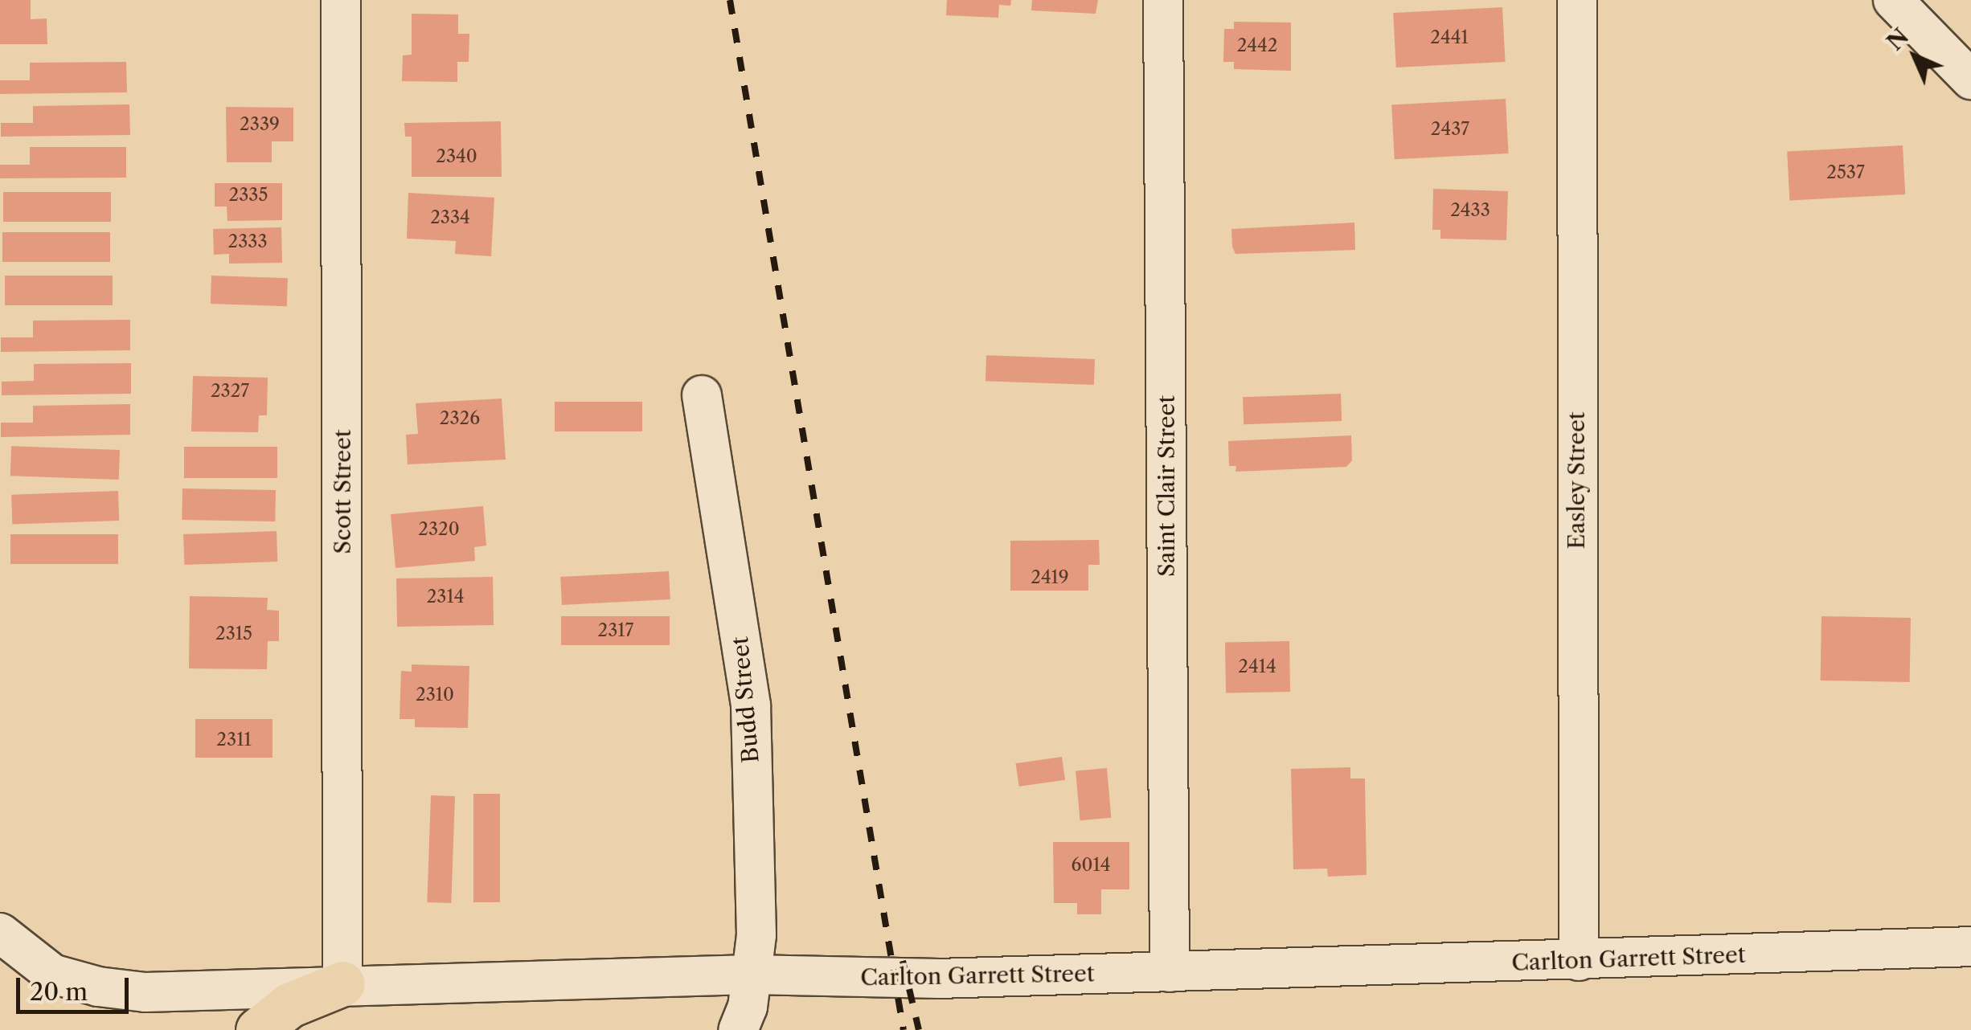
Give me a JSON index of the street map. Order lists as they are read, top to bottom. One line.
{"streets":{"street":["Easley Street","Saint Clair Street","Scott Street","Budd Street","Carlton Garrett Street"]},"crossings":[["Easley Street","Carlton Garrett Street"],["Saint Clair Street","Carlton Garrett Street"],["Scott Street","Carlton Garrett Street"],["Budd Street","Carlton Garrett Street"]],"house_numbers":["2441","2442","2339","2437","2340","2537","2335","2433","2334","2333","2327","2326","2320","2419","2314","2317","2315","2414","2310","2311","6014"],"scale_bar":"20 m","north":"top left"}
